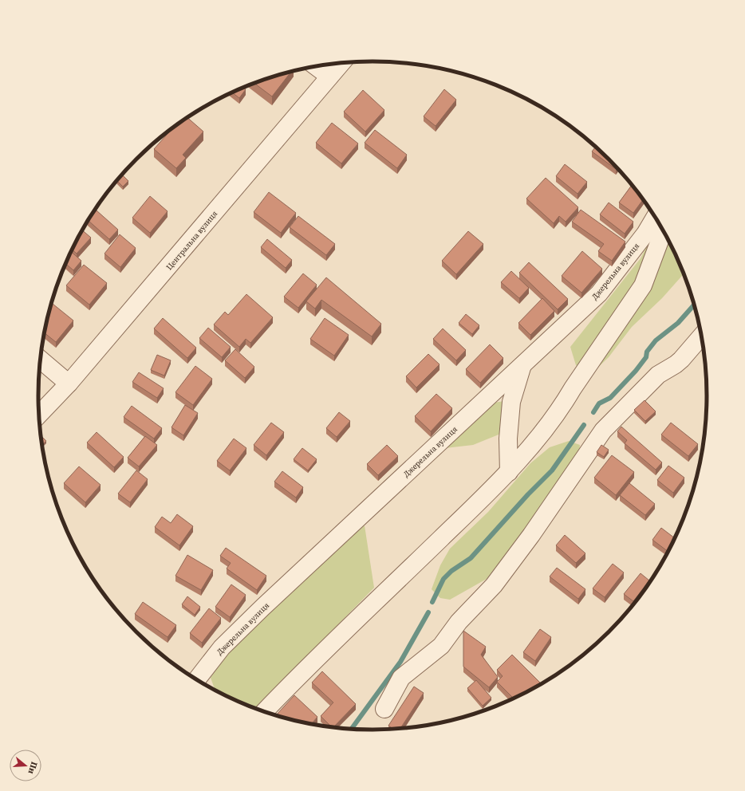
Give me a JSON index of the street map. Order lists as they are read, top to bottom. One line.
{"streets":{"street":["Центральна вулиця","Джерельна вулиця"]},"north":"right"}
